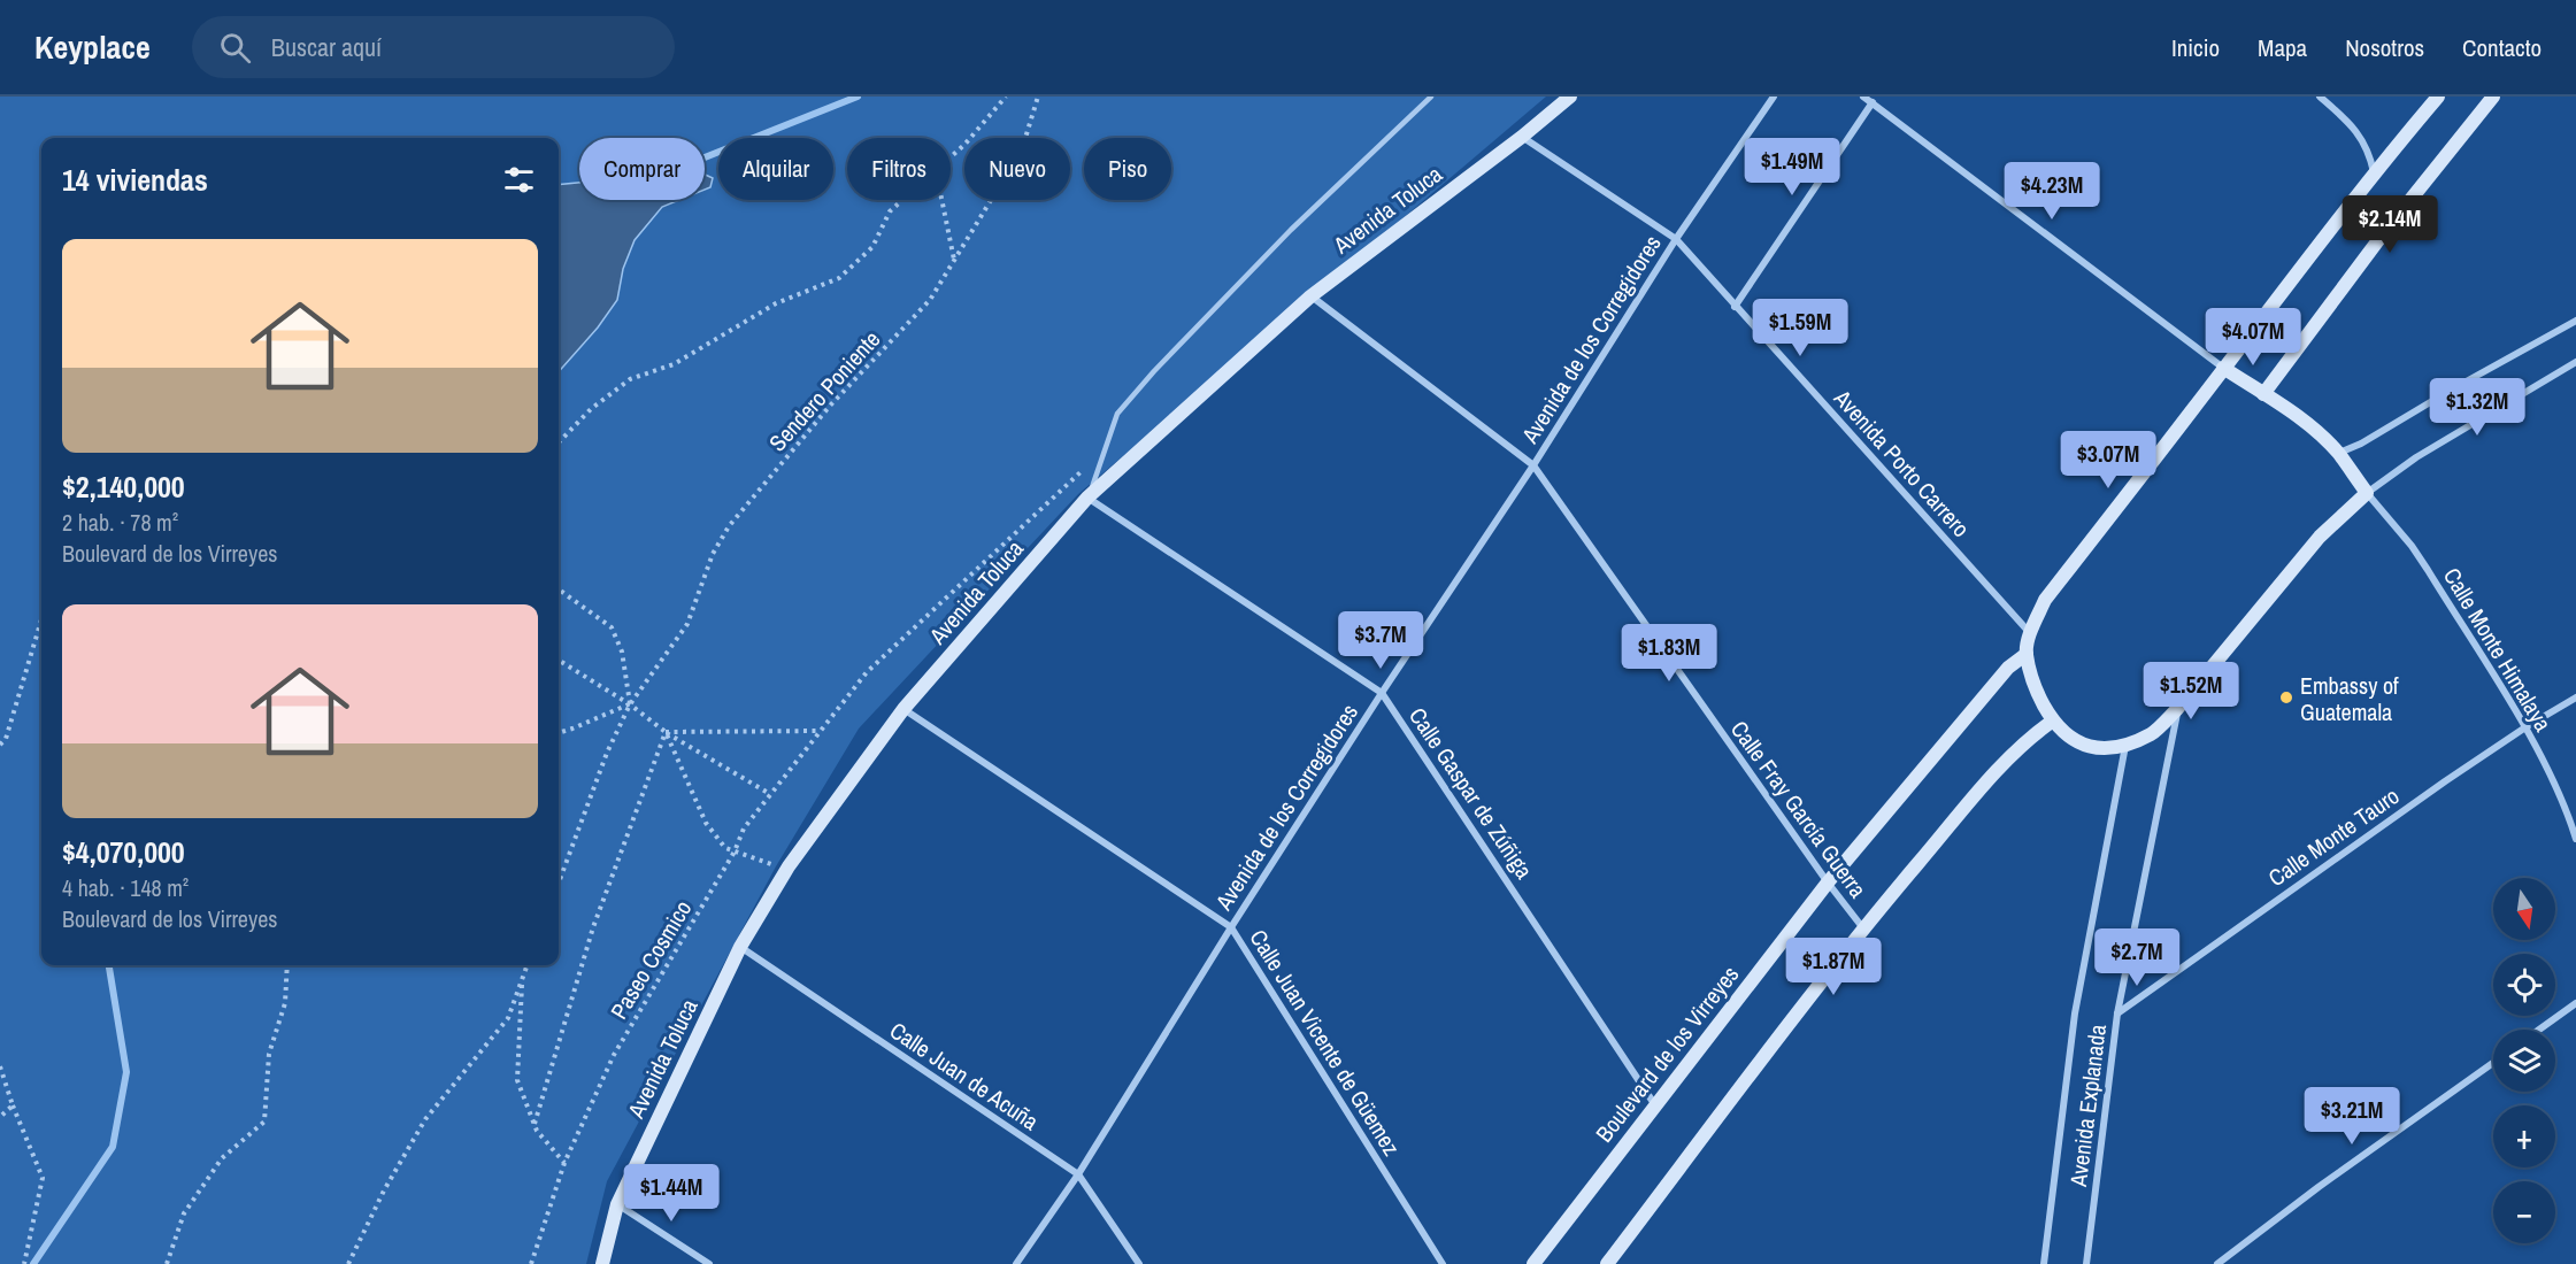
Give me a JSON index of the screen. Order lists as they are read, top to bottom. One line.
{"streets":{"street":["Avenida Toluca","Avenida de los Corregidores","Avenida Porto Carrero","Calle Monte Himalaya","Calle Gaspar de Zúñiga","Calle Fray García Guerra","Calle Monte Tauro","Calle Juan Vicente de Güemez","Boulevard de los Virreyes","Calle Juan de Acuña","Avenida Explanada"],"path":["Sendero Poniente","Paseo Cosmico"]},"crossings":[["Avenida Toluca","Avenida Porto Carrero"],["Avenida Toluca","Calle Gaspar de Zúñiga"],["Avenida Toluca","Calle Fray García Guerra"],["Avenida Toluca","Calle Juan Vicente de Güemez"],["Avenida Toluca","Calle Juan de Acuña"],["Avenida de los Corregidores","Avenida Porto Carrero"],["Avenida de los Corregidores","Calle Gaspar de Zúñiga"],["Avenida de los Corregidores","Calle Fray García Guerra"],["Avenida de los Corregidores","Calle Juan Vicente de Güemez"],["Avenida de los Corregidores","Calle Juan de Acuña"],["Calle Monte Himalaya","Calle Monte Tauro"],["Calle Gaspar de Zúñiga","Boulevard de los Virreyes"],["Calle Fray García Guerra","Boulevard de los Virreyes"],["Calle Monte Tauro","Avenida Explanada"]],"places":["Embassy of Guatemala"],"north":"bottom","page":{"header":"Keyplace","search":"Buscar aquí","nav":["Inicio","Mapa","Nosotros","Contacto"],"price":["$1.49M","$4.23M","$2.14M","$1.59M","$4.07M","$1.32M","$3.07M","$3.7M","$1.83M","$1.52M","$2.7M","$1.87M","$3.21M","$1.44M"],"chip":["Comprar","Alquilar","Filtros","Nuevo","Piso"],"heading":"14 viviendas","list":[{"name":"$2,140,000","note":"2 hab. · 78 m² · Boulevard de los Virreyes"},{"name":"$4,070,000","note":"4 hab. · 148 m² · Boulevard de los Virreyes"}],"map_buttons":["+","−"]}}
